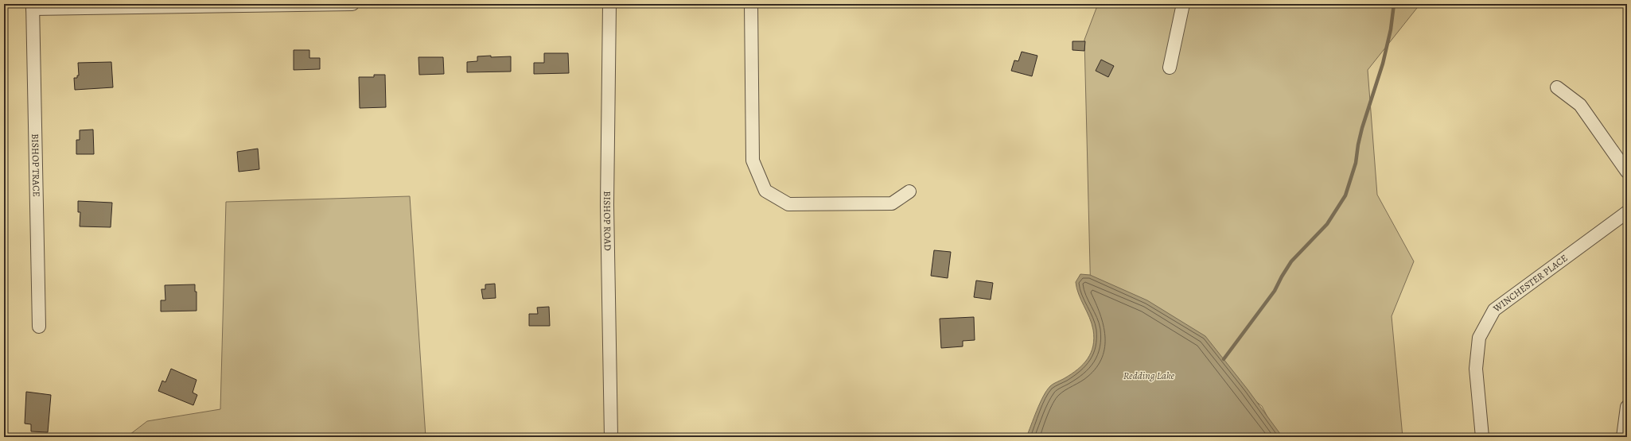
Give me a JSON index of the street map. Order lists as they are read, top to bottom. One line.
{"streets":{"street":["BISHOP TRACE","BISHOP ROAD","WINCHESTER PLACE"]},"water":["Redding Lake"]}
